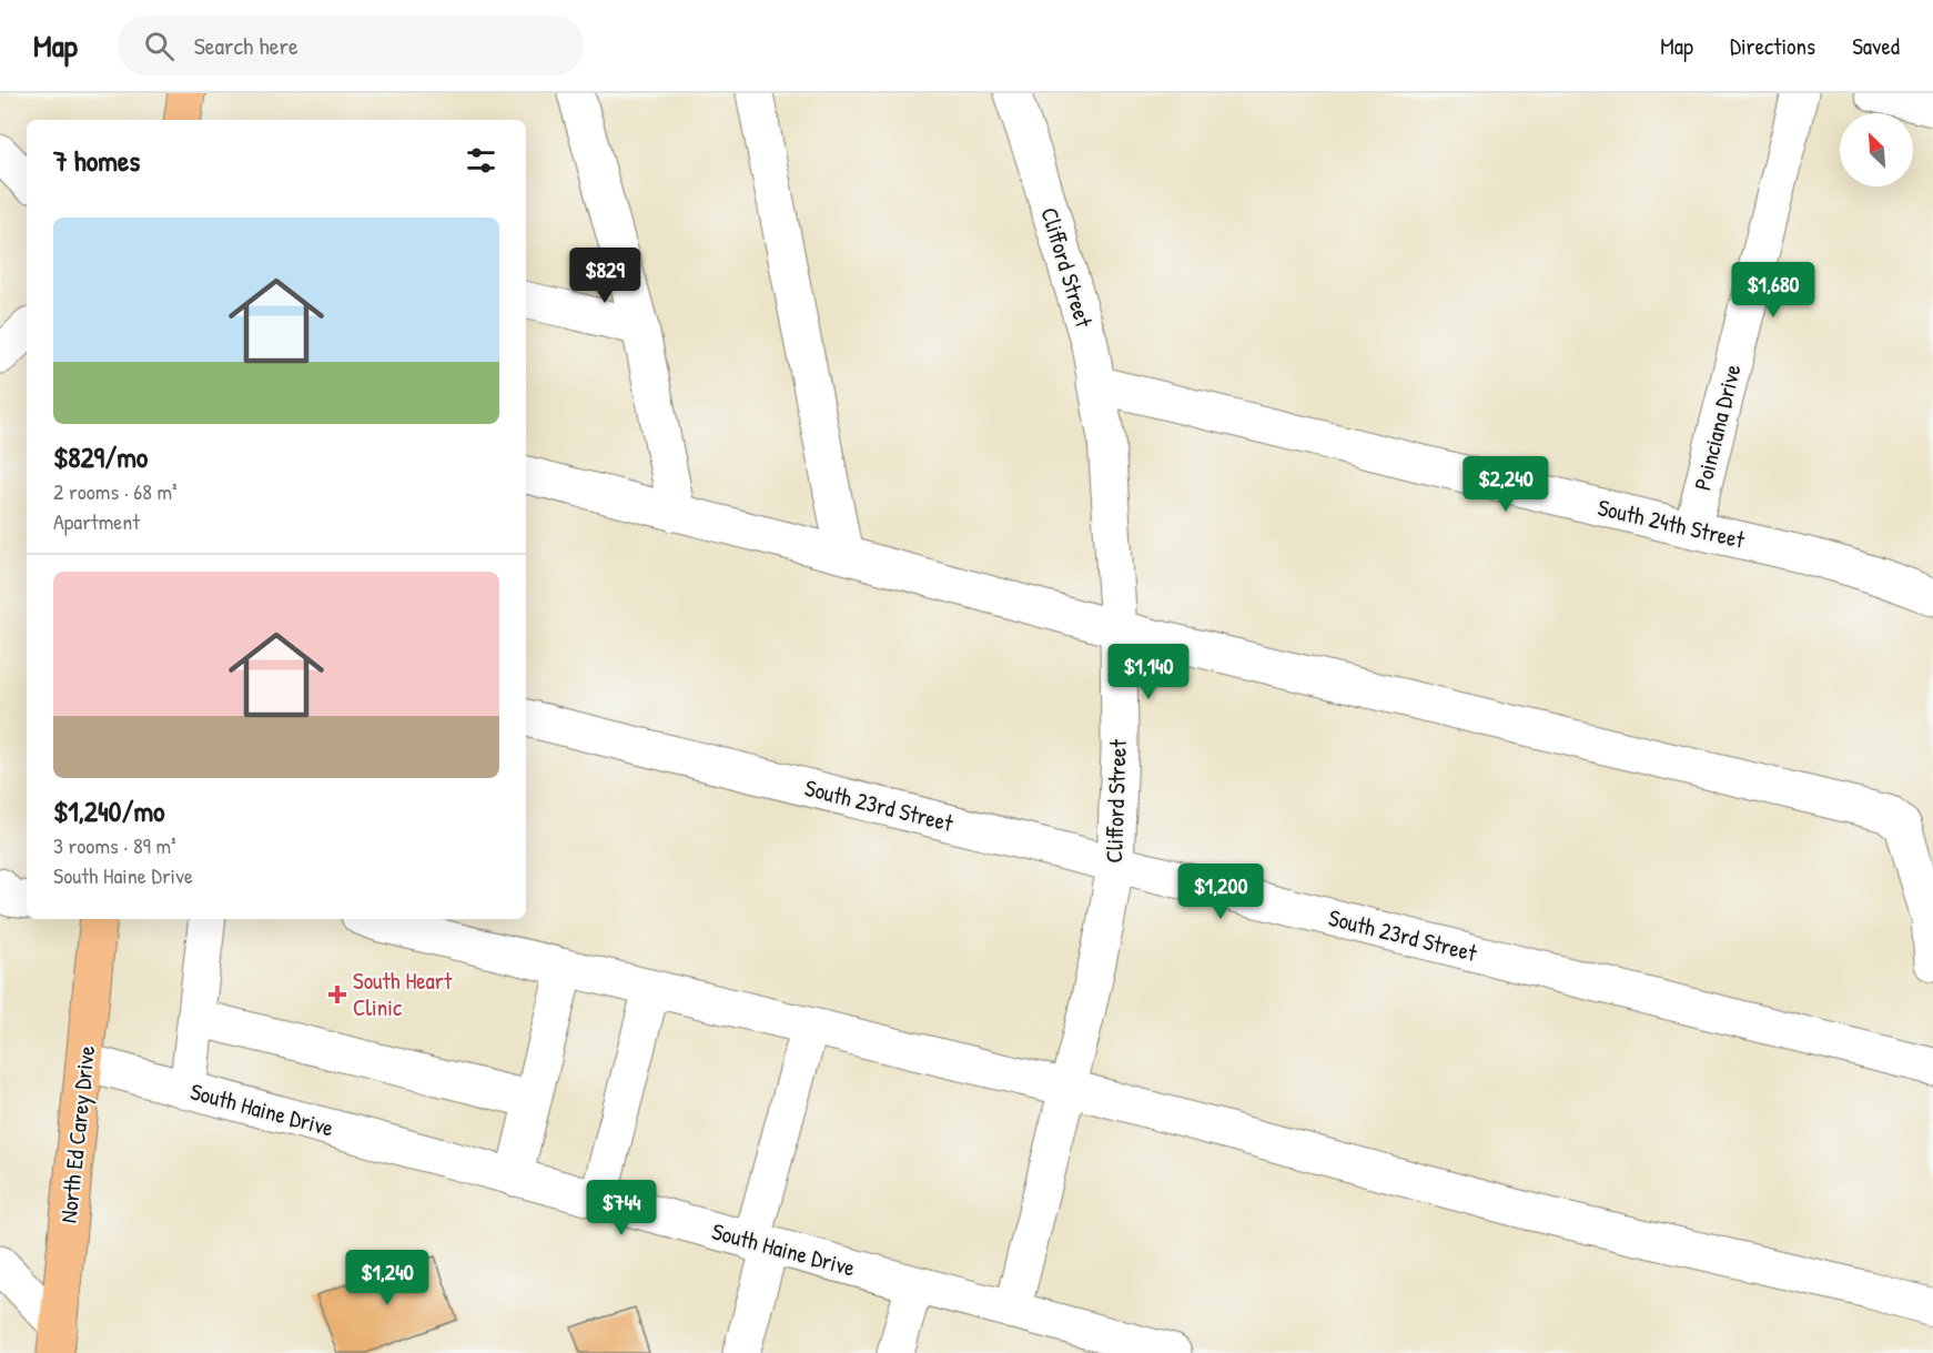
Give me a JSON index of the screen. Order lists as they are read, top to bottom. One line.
{"streets":{"main road":["North Ed Carey Drive"],"street":["Clifford Street","Poinciana Drive","South 24th Street","South 23rd Street","South Haine Drive"]},"crossings":[["Clifford Street","South 24th Street"],["Clifford Street","South 23rd Street"],["Clifford Street","South Haine Drive"],["Poinciana Drive","South 24th Street"],["South Haine Drive","North Ed Carey Drive"]],"places":{"health":["South Heart Clinic"]},"north":"top left","page":{"header":"Map","search":"Search here","nav":["Map","Directions","Saved"],"heading":"7 homes","list":[{"name":"$829/mo","note":"2 rooms · 68 m² · Apartment"},{"name":"$1,240/mo","note":"3 rooms · 89 m² · South Haine Drive"}],"price":["$829","$1,680","$2,240","$1,140","$1,200","$744","$1,240"]}}
